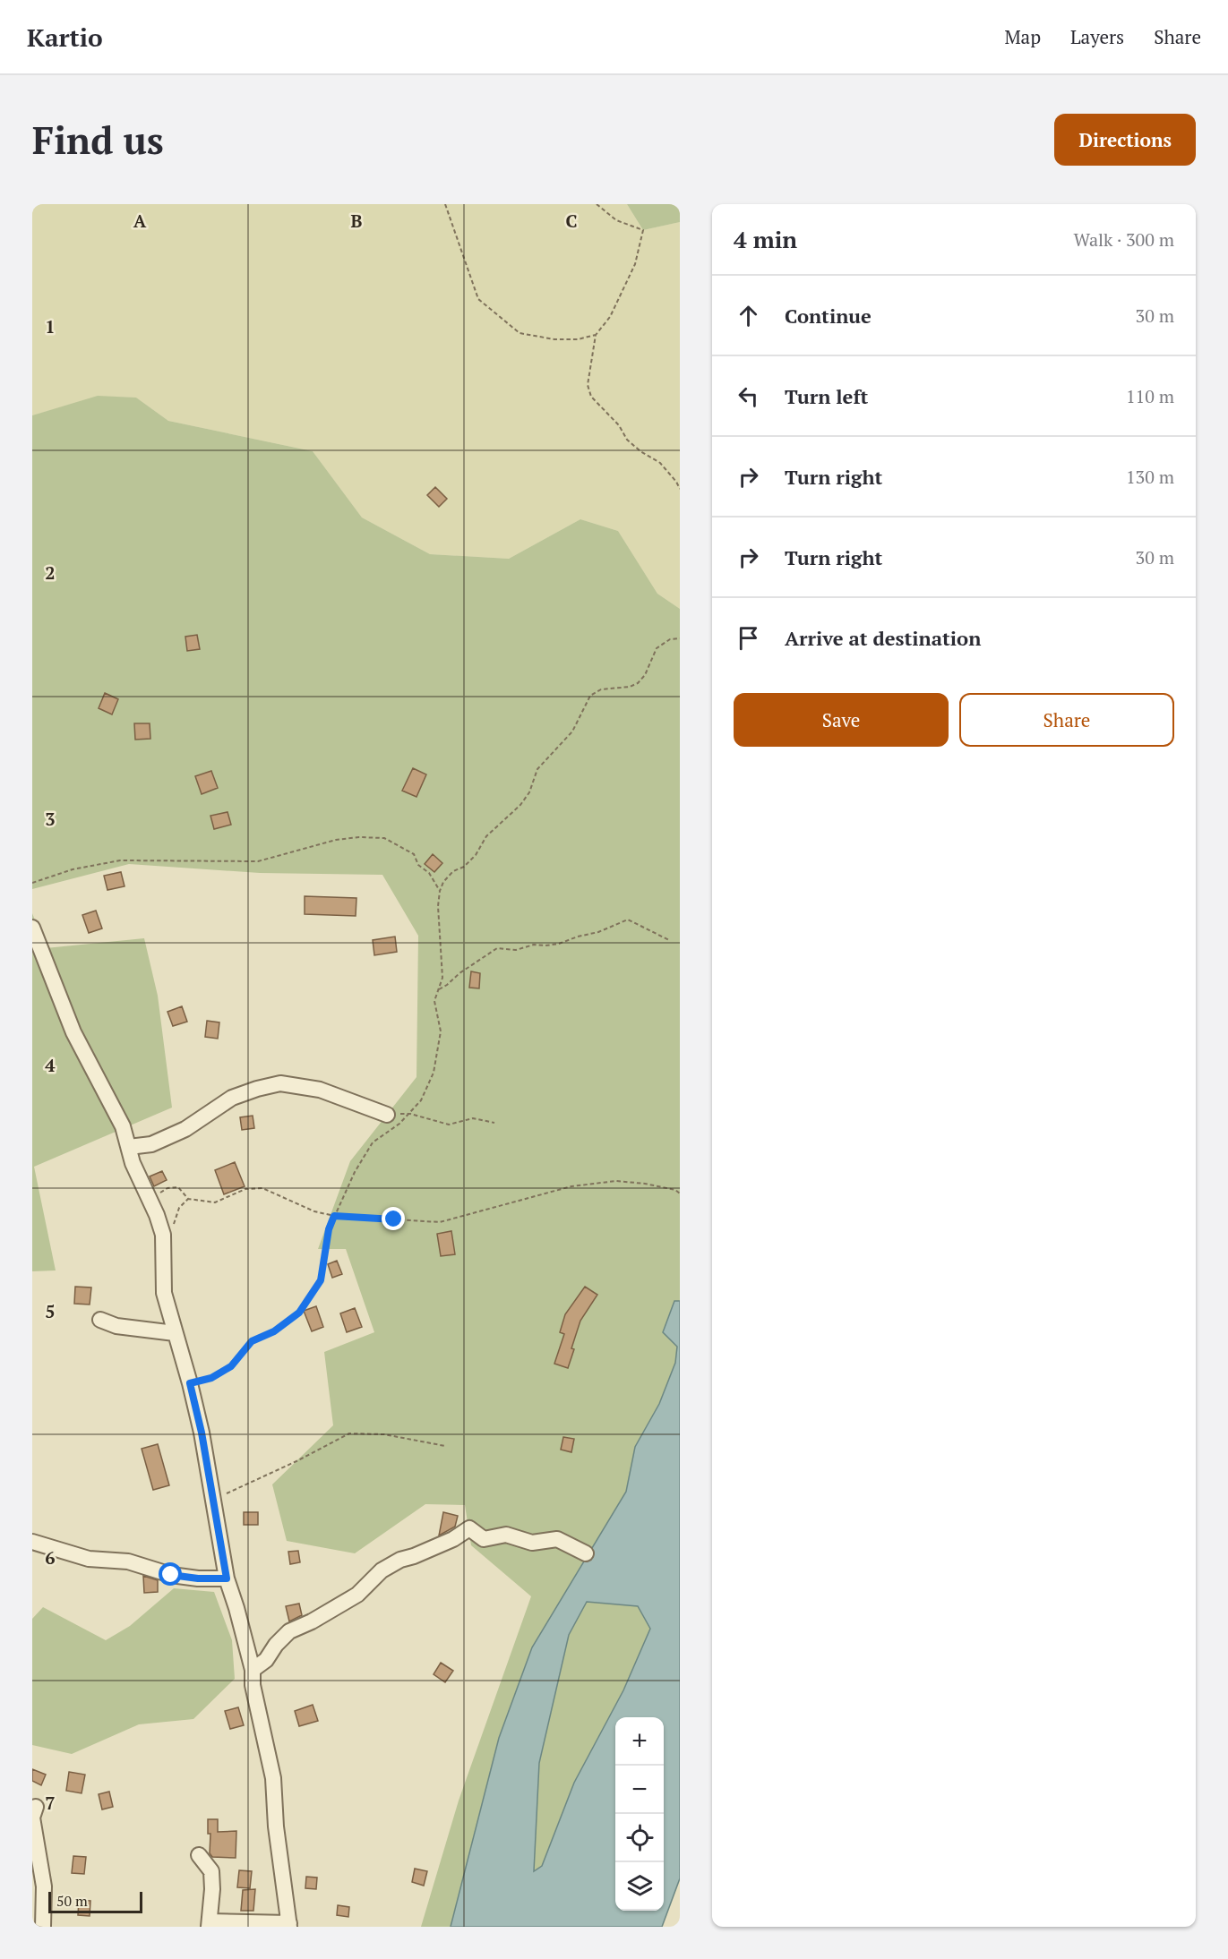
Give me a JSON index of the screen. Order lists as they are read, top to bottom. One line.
{"scale_bar":"50 m","page":{"header":"Kartio","nav":["Map","Layers","Share"],"buttons":["Directions",["Save","Share"]],"title":"Find us","heading":["4 min","Walk · 300 m"],"list":[["Continue","30 m"],["Turn left","110 m"],["Turn right","130 m"],["Turn right","30 m"],"Arrive at destination"],"map_buttons":["+","−"],"scale":"50 m"},"grid":{"columns":["A","B","C"],"rows":["1","2","3","4","5","6","7"]}}
